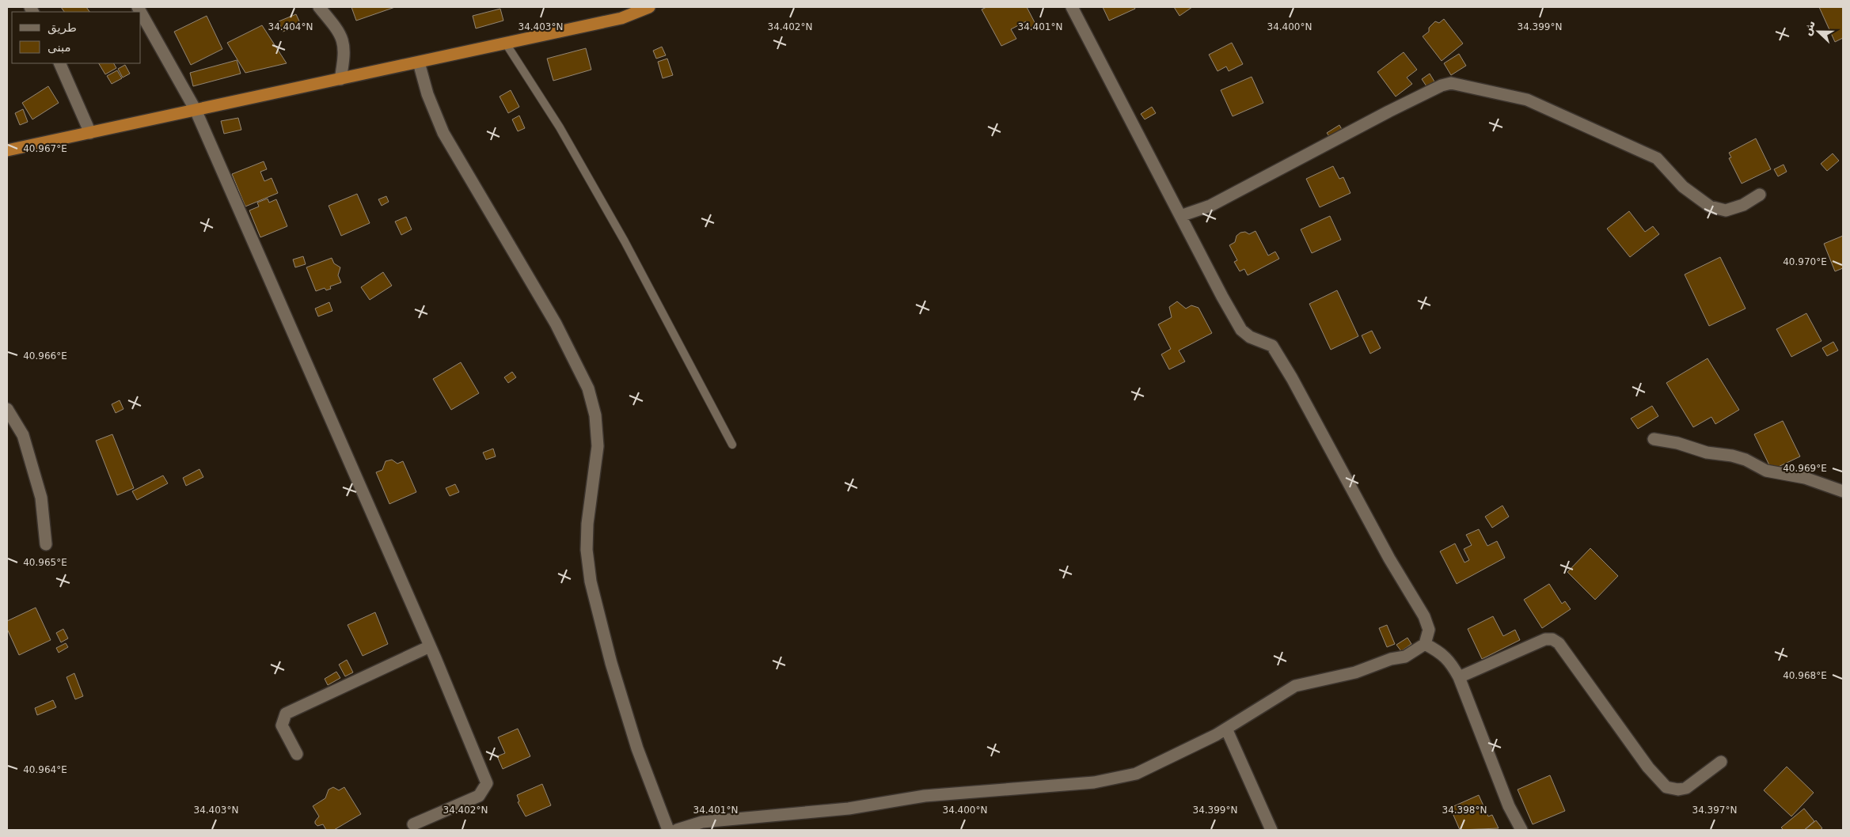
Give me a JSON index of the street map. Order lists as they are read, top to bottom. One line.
{"legend":["طريق","مبنى"],"north":"left","coordinates":["34.404°N","34.403°N","34.402°N","34.401°N","34.400°N","34.399°N","40.967°E","40.970°E","40.966°E","40.969°E","40.965°E","40.968°E","40.964°E","34.398°N","34.397°N"]}
